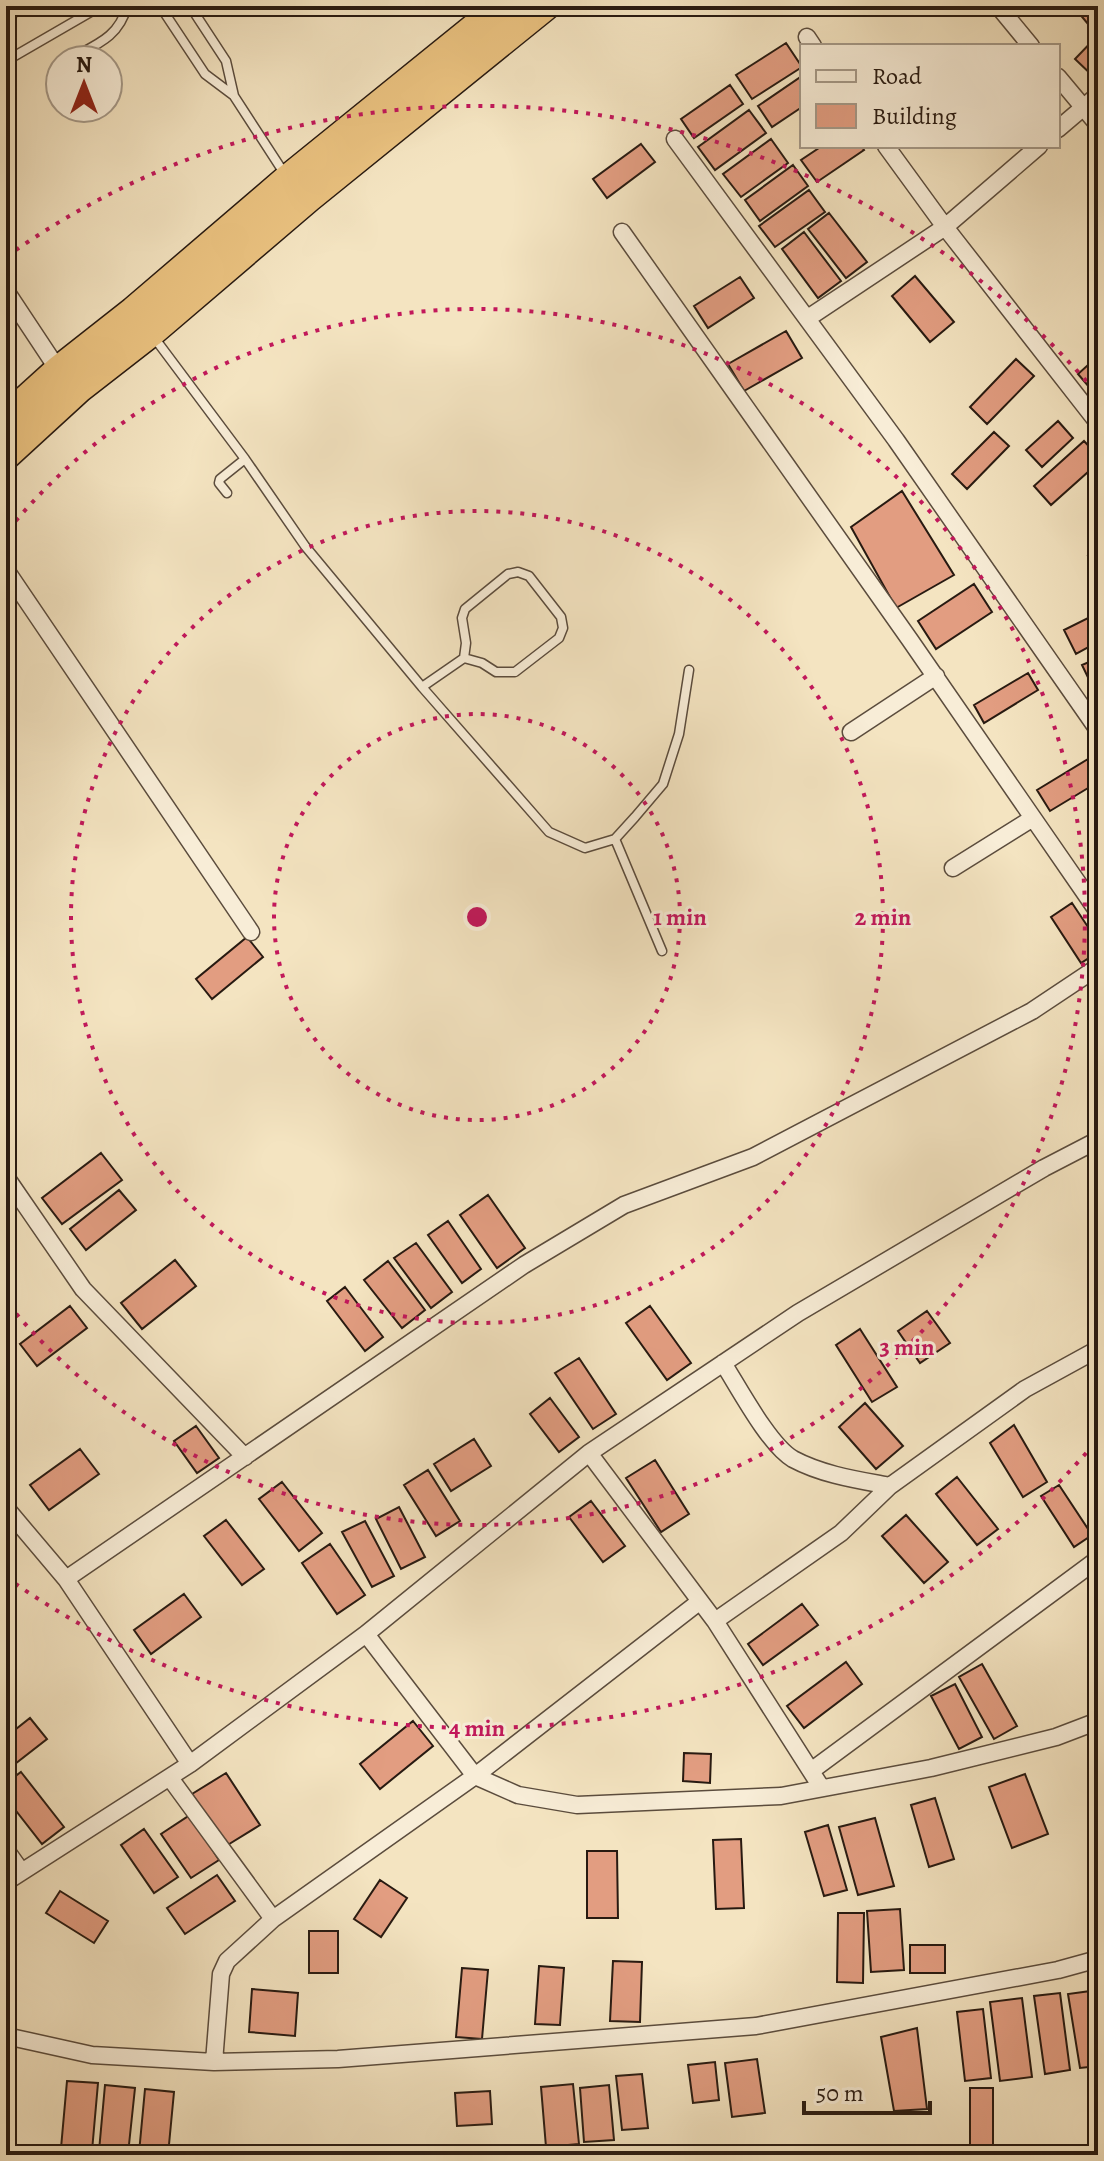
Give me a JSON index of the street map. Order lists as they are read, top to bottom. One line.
{"legend":["Road","Building"],"scale_bar":"50 m","north":"top","rings":["1 min","2 min","3 min","4 min"]}
